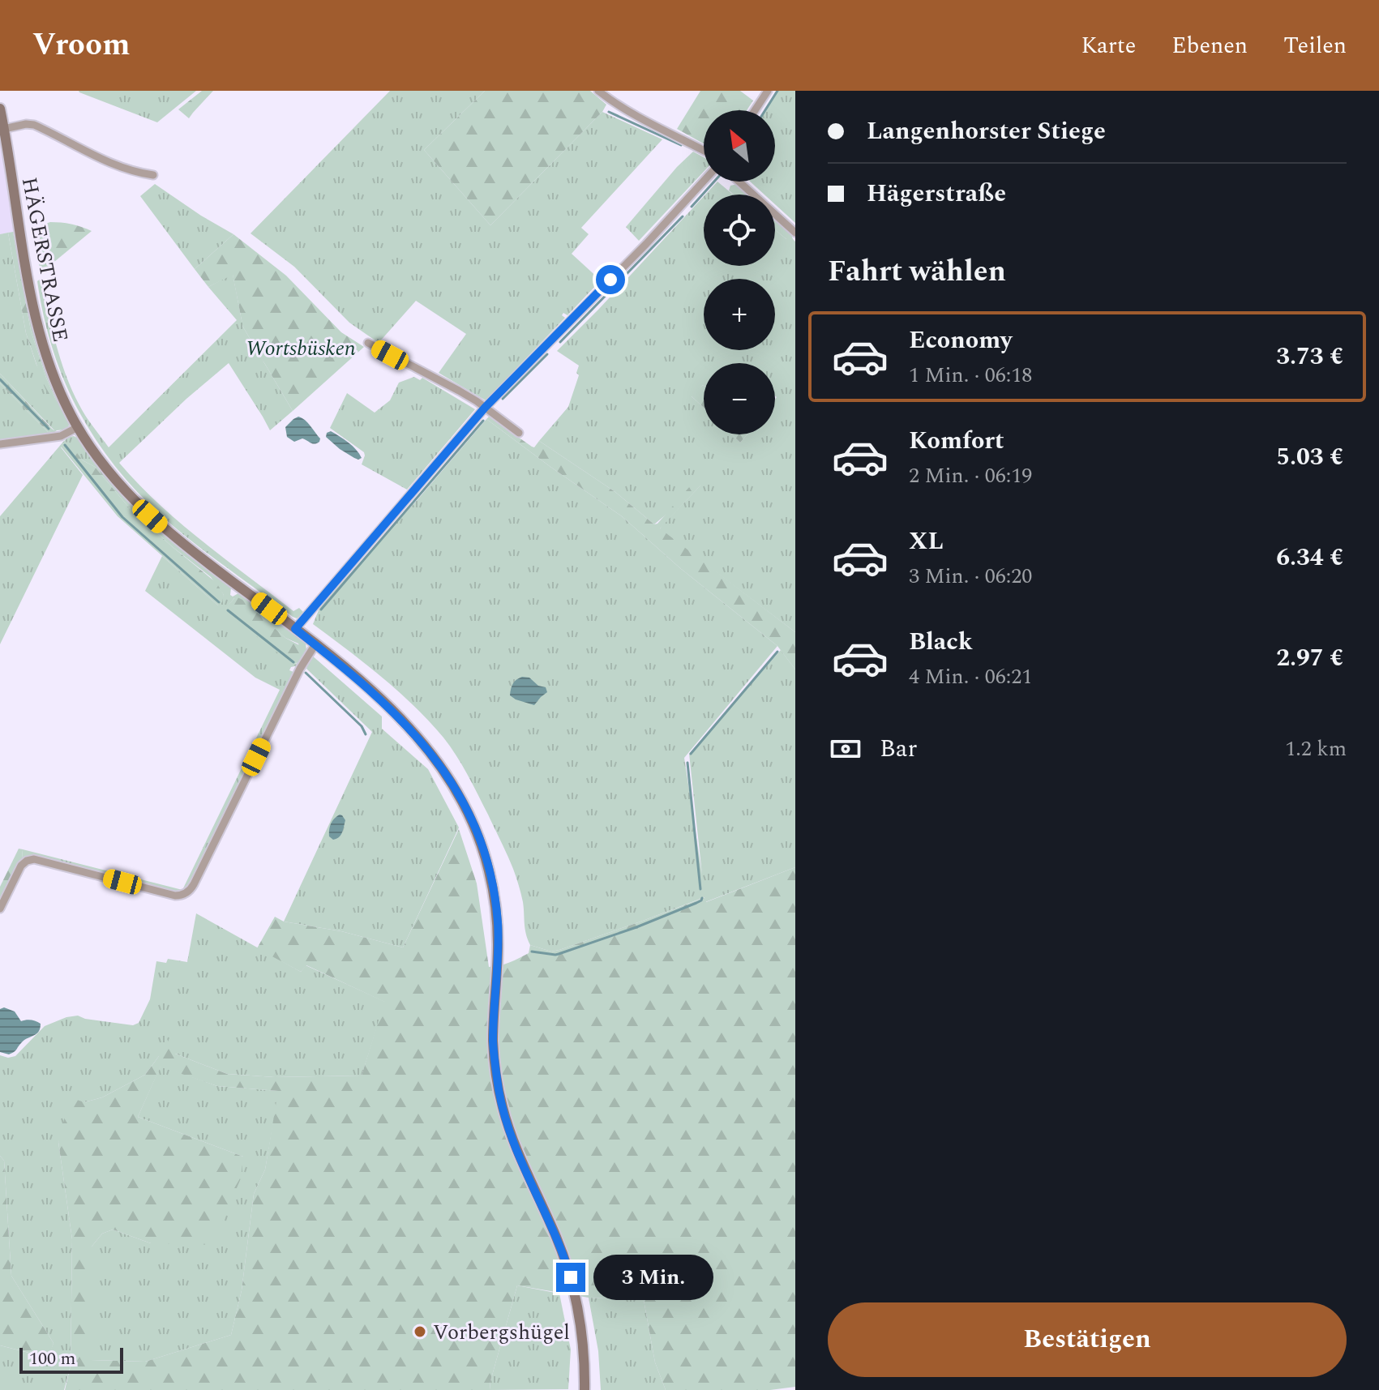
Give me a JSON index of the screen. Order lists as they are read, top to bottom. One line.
{"streets":{"main road":["HÄGERSTRASSE"]},"parks":["Wortsbüsken"],"places":["Vorbergshügel"],"scale_bar":"100 m","north":"top left","page":{"header":"Vroom","nav":["Karte","Ebenen","Teilen"],"banner":["Langenhorster Stiege","Hägerstraße"],"map_buttons":["+","−"],"heading":"Fahrt wählen","list":[{"name":"Economy","note":"1 Min. · 06:18","value":"3.73 €"},{"name":"Komfort","note":"2 Min. · 06:19","value":"5.03 €"},{"name":"XL","note":"3 Min. · 06:20","value":"6.34 €"},{"name":"Black","note":"4 Min. · 06:21","value":"2.97 €"}],"pay":["Bar","1.2 km"],"bubble":"3 Min.","buttons":"Bestätigen","scale":"100 m"}}
